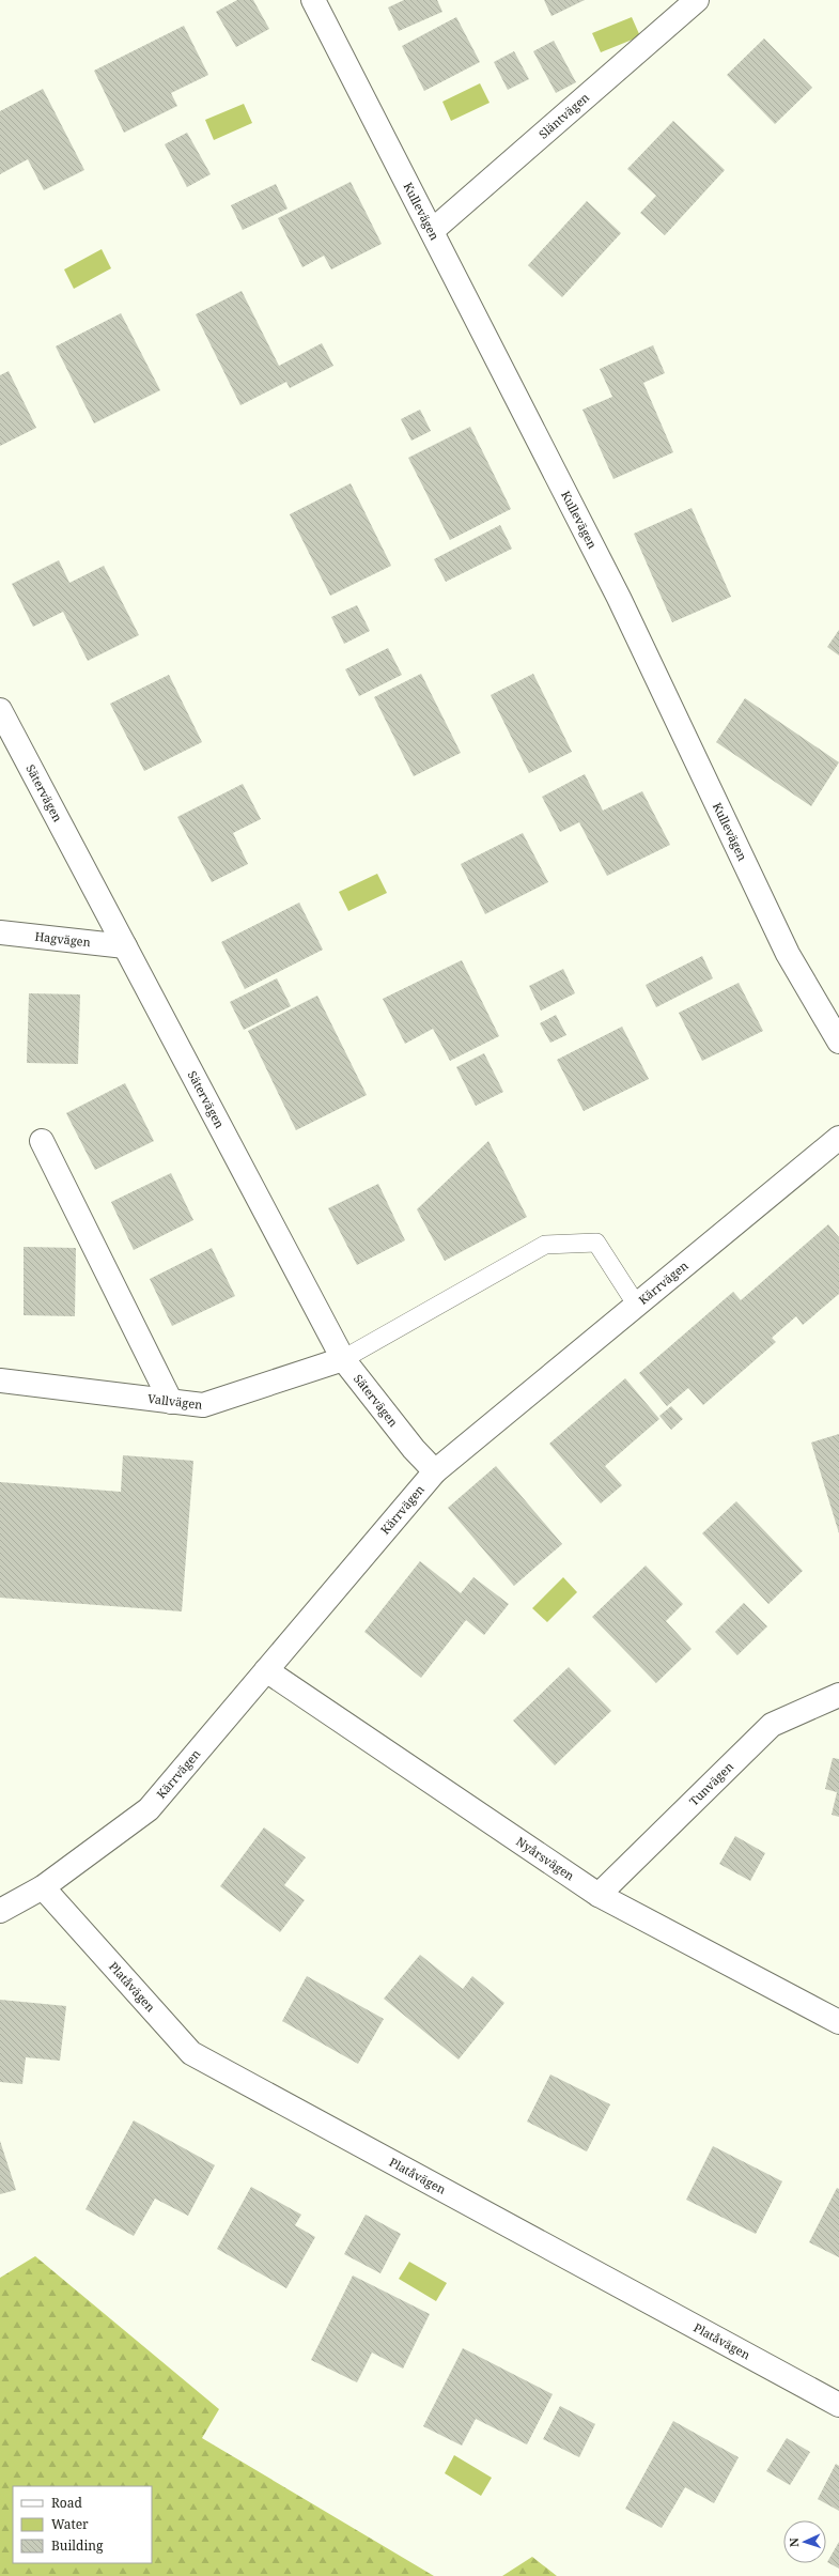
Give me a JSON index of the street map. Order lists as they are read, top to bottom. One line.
{"streets":{"street":["Släntvägen","Kullevägen","Sätervägen","Hagvägen","Kärrvägen","Vallvägen","Tunvägen","Nyårsvägen","Platåvägen"]},"crossings":[["Släntvägen","Kullevägen"],["Sätervägen","Hagvägen"],["Sätervägen","Kärrvägen"],["Sätervägen","Vallvägen"],["Kärrvägen","Nyårsvägen"],["Kärrvägen","Platåvägen"],["Tunvägen","Nyårsvägen"]],"legend":["Road","Water","Building"],"north":"left"}
